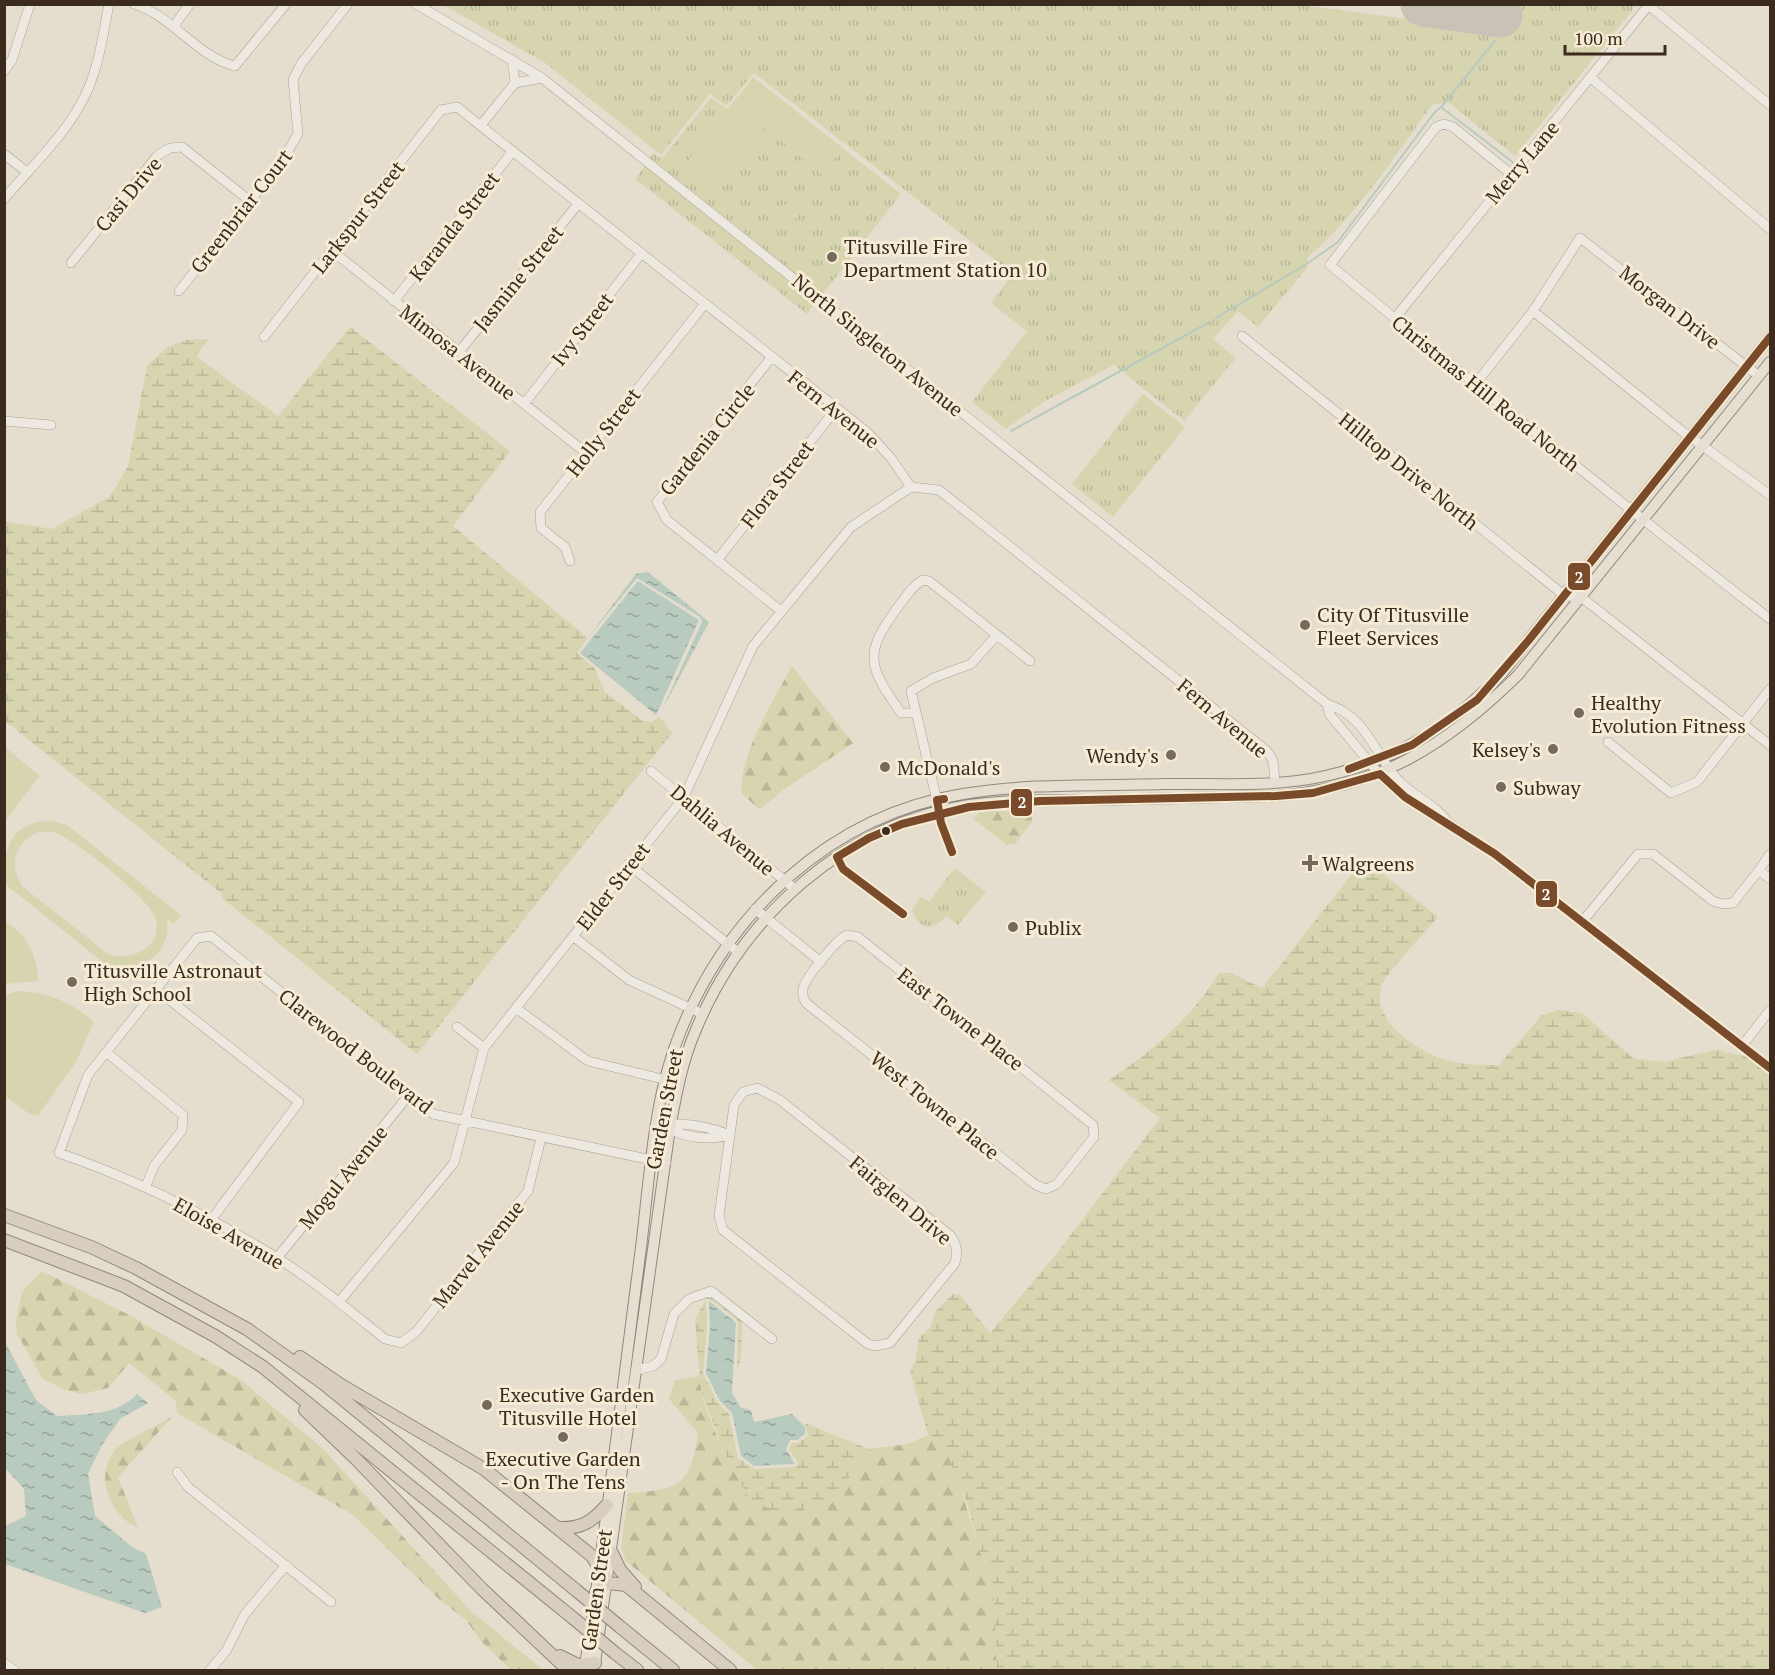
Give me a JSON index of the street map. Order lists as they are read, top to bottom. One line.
{"streets":{"main road":["Garden Street"],"street":["Merry Lane","Casi Drive","Greenbriar Court","Larkspur Street","Karanda Street","Jasmine Street","Morgan Drive","Ivy Street","North Singleton Avenue","Mimosa Avenue","Christmas Hill Road North","Fern Avenue","Holly Street","Gardenia Circle","Hilltop Drive North","Flora Street","Dahlia Avenue","Elder Street","East Towne Place","Clarewood Boulevard","West Towne Place","Mogul Avenue","Fairglen Drive","Eloise Avenue","Marvel Avenue"]},"crossings":[["Merry Lane","Christmas Hill Road North"],["Casi Drive","Greenbriar Court"],["Larkspur Street","Mimosa Avenue"],["Larkspur Street","Fern Avenue"],["Karanda Street","Mimosa Avenue"],["Karanda Street","Fern Avenue"],["Jasmine Street","Mimosa Avenue"],["Jasmine Street","Fern Avenue"],["Morgan Drive","Garden Street"],["Ivy Street","Mimosa Avenue"],["Ivy Street","Fern Avenue"],["North Singleton Avenue","Garden Street"],["Mimosa Avenue","Holly Street"],["Christmas Hill Road North","Garden Street"],["Fern Avenue","Holly Street"],["Fern Avenue","Gardenia Circle"],["Fern Avenue","Flora Street"],["Fern Avenue","Elder Street"],["Fern Avenue","Garden Street"],["Gardenia Circle","Flora Street"],["Gardenia Circle","Elder Street"],["Hilltop Drive North","Garden Street"],["Dahlia Avenue","Elder Street"],["Dahlia Avenue","Garden Street"],["Elder Street","Clarewood Boulevard"],["Elder Street","Eloise Avenue"],["East Towne Place","West Towne Place"],["Clarewood Boulevard","Garden Street"],["Clarewood Boulevard","Mogul Avenue"],["Clarewood Boulevard","Marvel Avenue"],["Mogul Avenue","Eloise Avenue"],["Eloise Avenue","Marvel Avenue"]],"places":{"other":["Titusville Fire Department Station 10","City Of Titusville Fleet Services","Healthy Evolution Fitness","Kelsey's","Wendy's","McDonald's","Subway","Publix","Titusville Astronaut High School","Executive Garden Titusville Hotel","Executive Garden - On The Tens"],"health":["Walgreens"]},"lines":["transit line 2"],"scale_bar":"100 m"}
